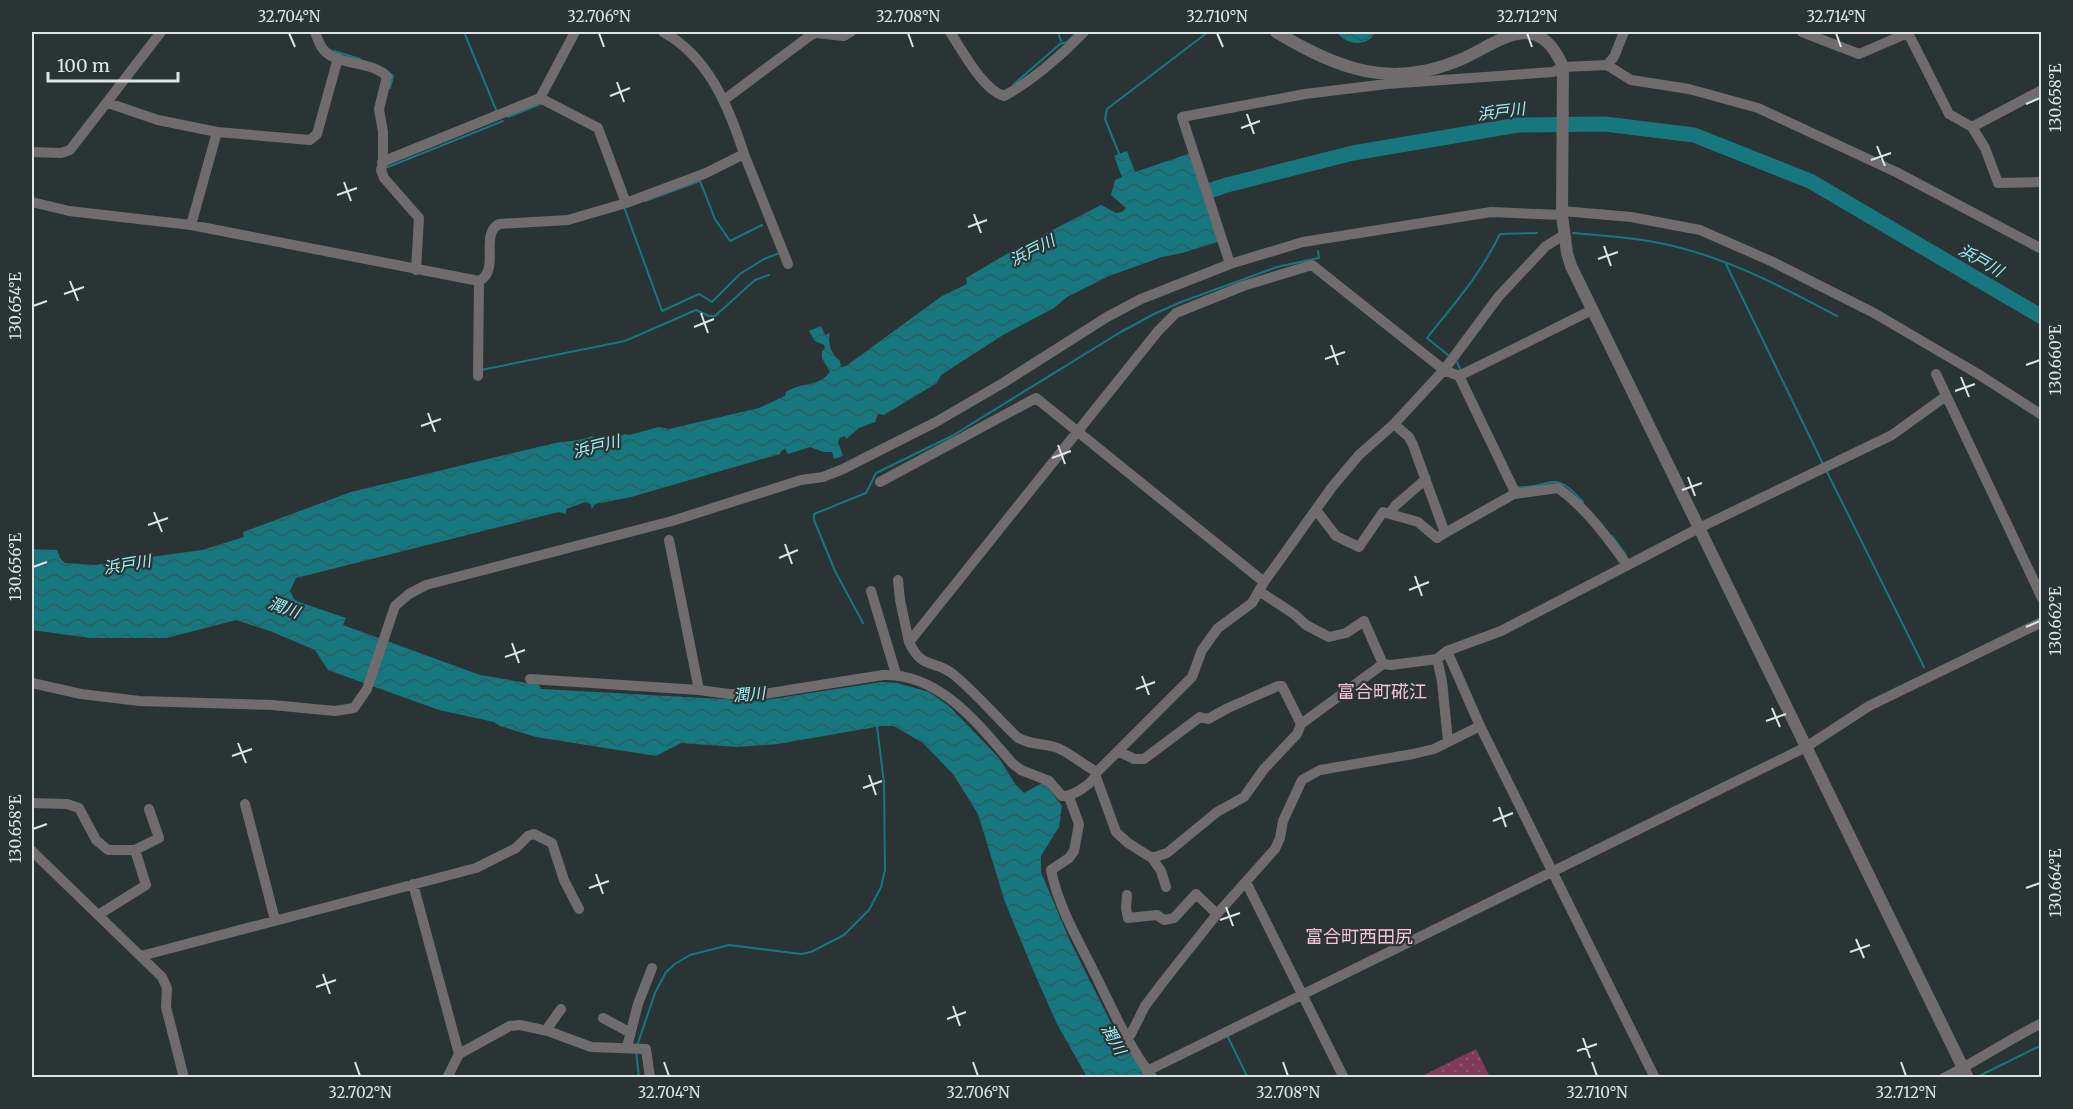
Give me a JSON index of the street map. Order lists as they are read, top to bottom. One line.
{"districts":["富合町硴江","富合町西田尻"],"water":["浜戸川","潤川"],"scale_bar":"100 m","coordinates":["32.704°N","32.706°N","32.708°N","32.710°N","32.712°N","32.714°N","130.658°E","130.654°E","130.660°E","130.656°E","130.662°E","130.664°E","32.702°N"]}
